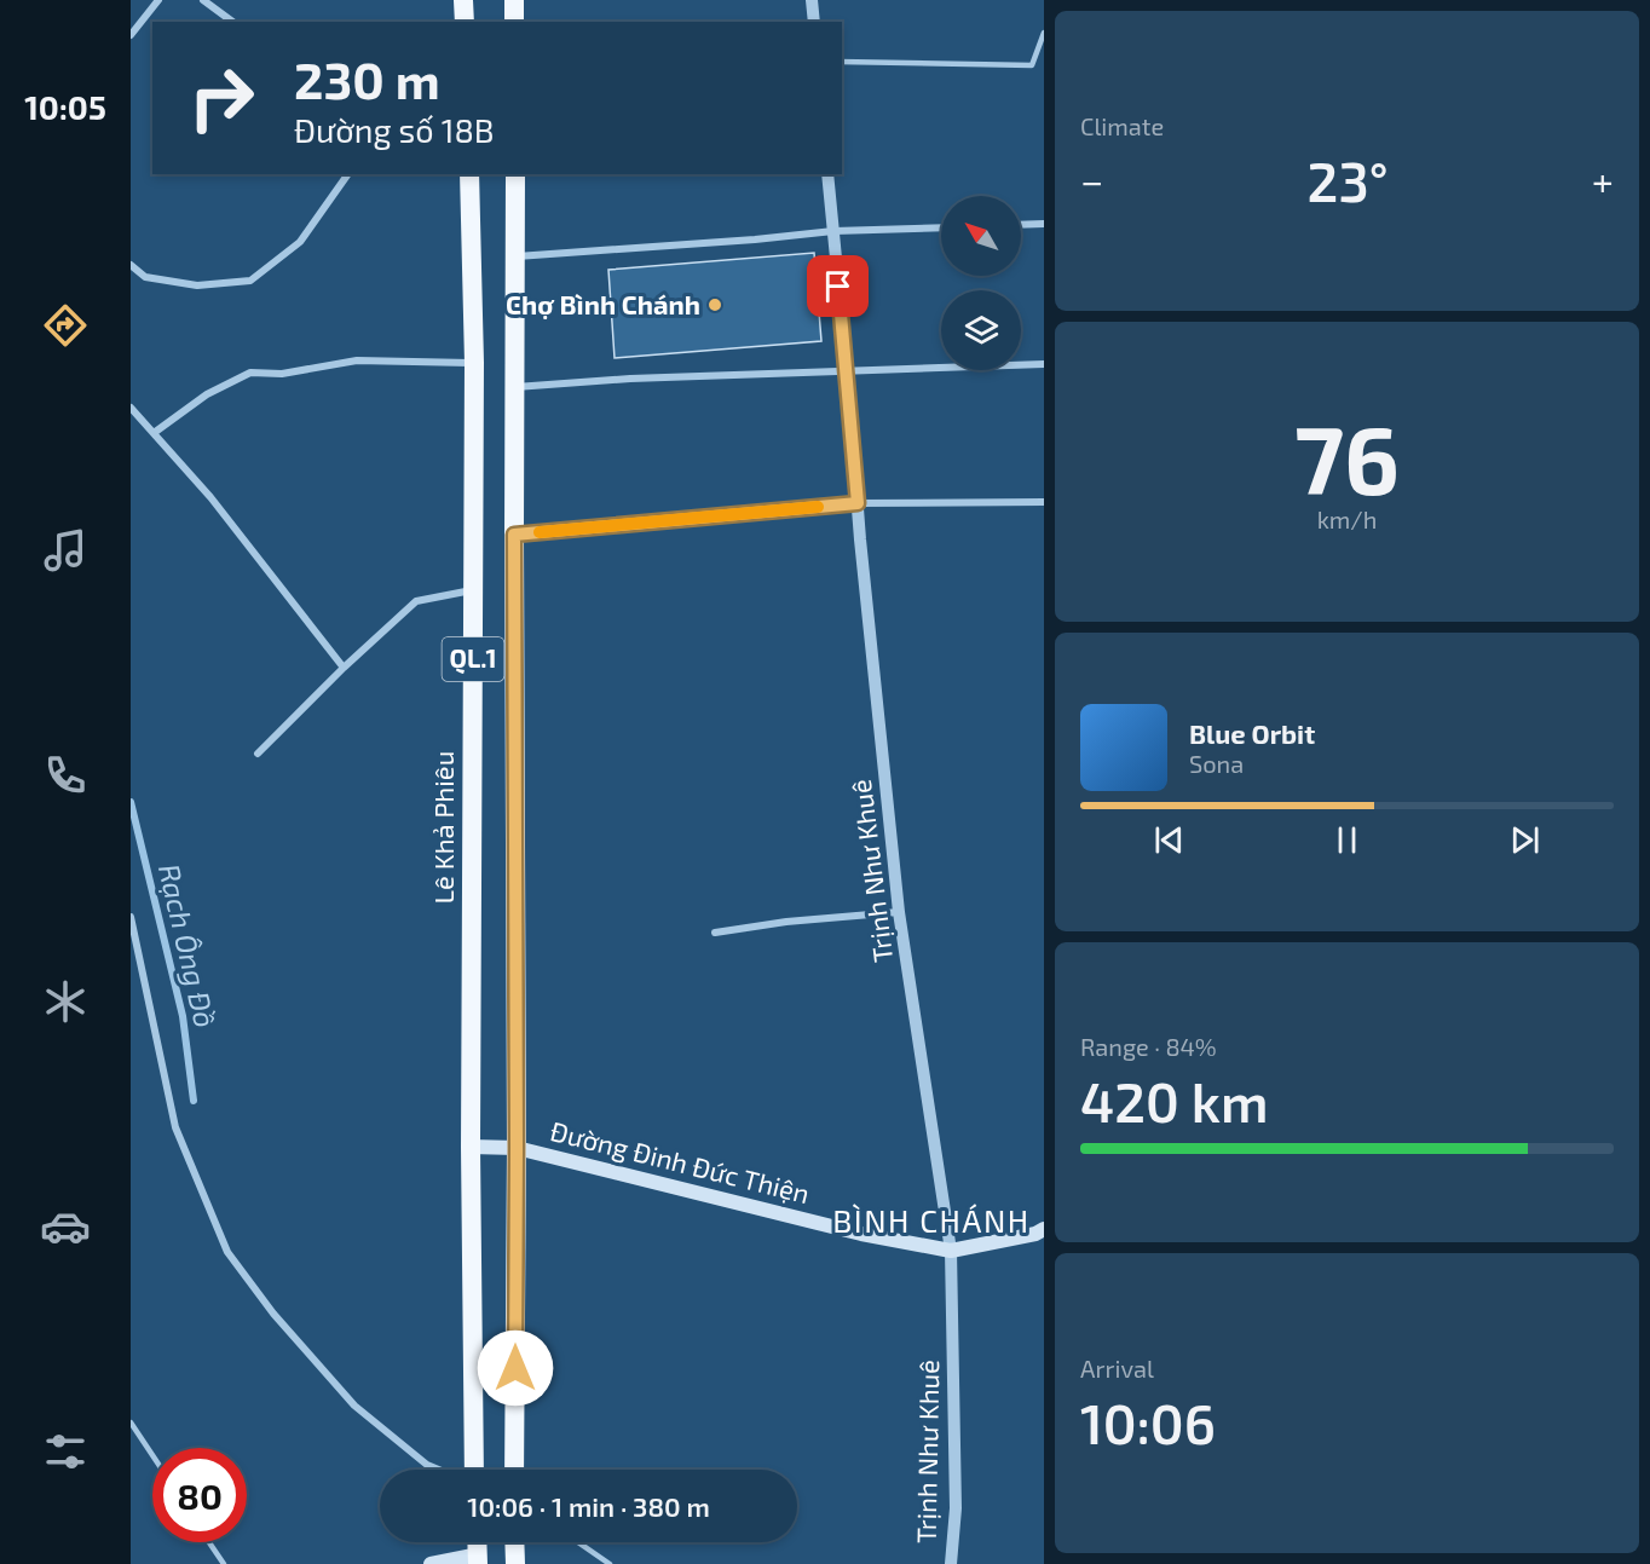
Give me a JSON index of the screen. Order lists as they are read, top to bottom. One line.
{"streets":{"highway":["QL.1","Lê Khả Phiêu"],"main road":["Đường Đinh Đức Thiện"],"street":["Trịnh Như Khuê"]},"crossings":[["QL.1","Đường Đinh Đức Thiện"],["Lê Khả Phiêu","Đường Đinh Đức Thiện"],["Trịnh Như Khuê","Đường Đinh Đức Thiện"]],"districts":["BÌNH CHÁNH"],"water":["Rạch Ông Đồ"],"places":["Chợ Bình Chánh"],"north":"top left","page":{"tabs":"10:05","tile":["Climate",["76","km/h"],["Range · 84%","420 km"],["Arrival","10:06"]],"turn":["230 m","Đường số 18B"],"heat":["−","23°","+"],"song":["Blue Orbit","Sona"],"limit":"80","trip":"10:06 · 1 min · 380 m"}}
